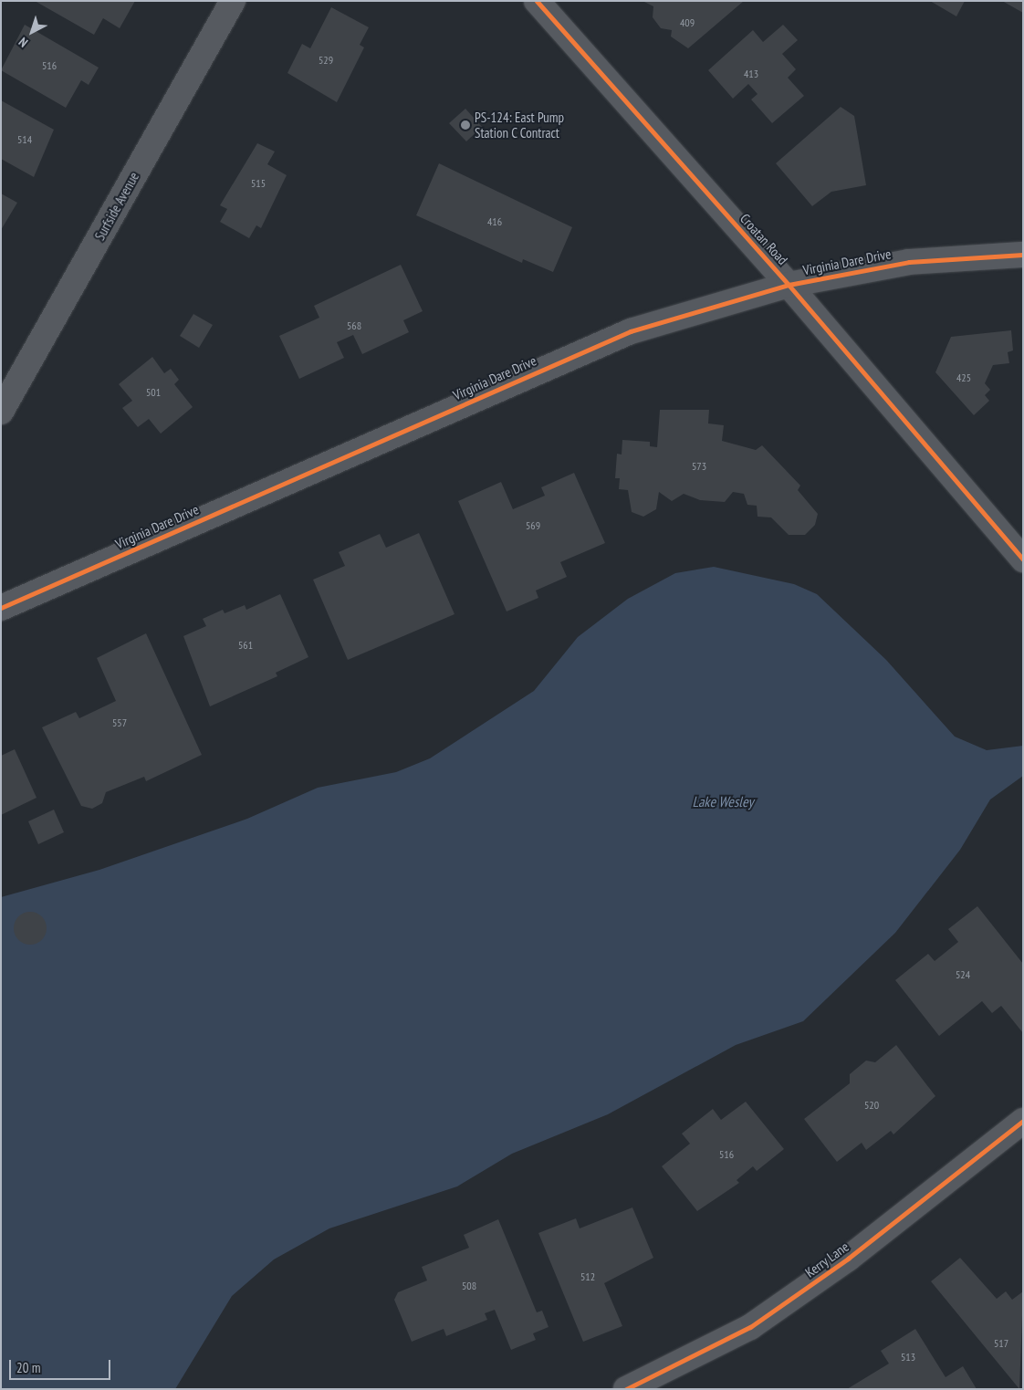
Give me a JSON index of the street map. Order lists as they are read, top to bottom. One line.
{"streets":{"street":["Surfside Avenue","Croatan Road","Virginia Dare Drive","Kerry Lane"]},"crossings":[["Croatan Road","Virginia Dare Drive"]],"water":["Lake Wesley"],"places":["PS-124: East Pump Station C Contract"],"house_numbers":["409","529","516","413","514","515","416","568","425","501","573","569","561","557","524","520","516","512","508","517","513"],"scale_bar":"20 m","north":"bottom left"}
